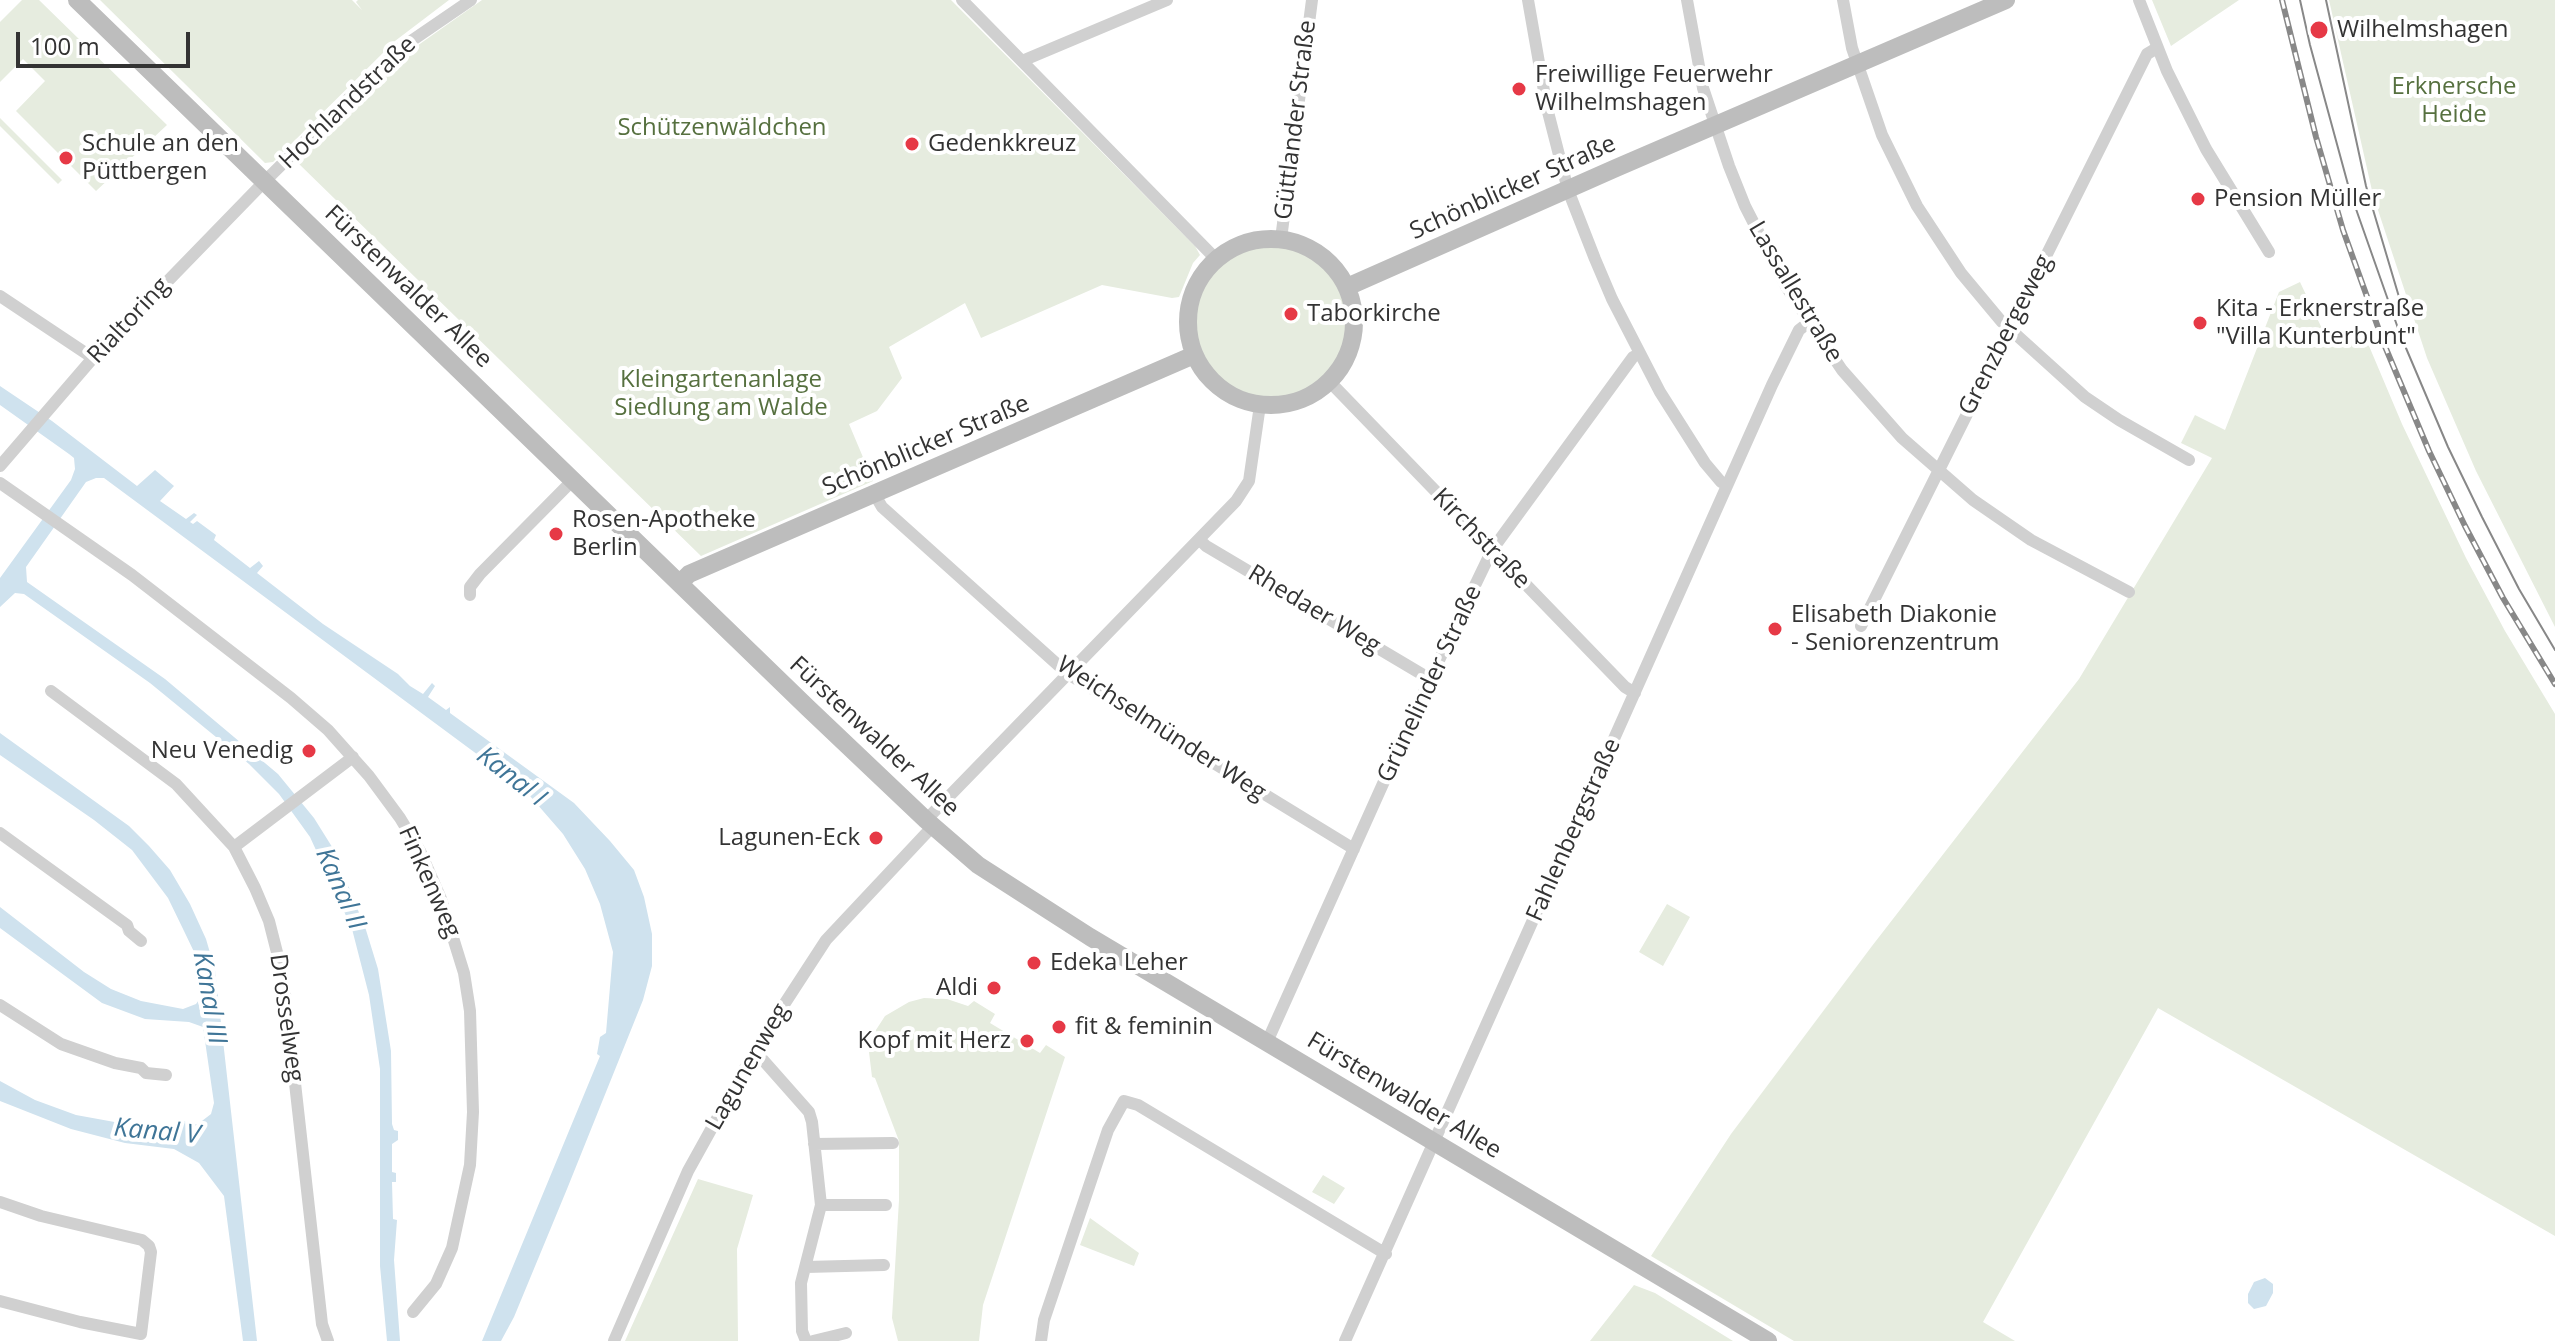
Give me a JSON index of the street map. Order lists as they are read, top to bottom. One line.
{"streets":{"main road":["Schönblicker Straße","Fürstenwalder Allee"],"street":["Hochlandstraße","Güttlander Straße","Lassallestraße","Rialtoring","Grenzbergeweg","Kirchstraße","Rhedaer Weg","Grünelinder Straße","Weichselmünder Weg","Fahlenbergstraße","Finkenweg","Drosselweg","Lagunenweg"]},"crossings":[["Hochlandstraße","Fürstenwalder Allee"],["Hochlandstraße","Rialtoring"],["Güttlander Straße","Schönblicker Straße"],["Güttlander Straße","Kirchstraße"],["Güttlander Straße","Lagunenweg"],["Schönblicker Straße","Fürstenwalder Allee"],["Schönblicker Straße","Lassallestraße"],["Schönblicker Straße","Kirchstraße"],["Schönblicker Straße","Weichselmünder Weg"],["Schönblicker Straße","Lagunenweg"],["Fürstenwalder Allee","Rialtoring"],["Fürstenwalder Allee","Grünelinder Straße"],["Fürstenwalder Allee","Fahlenbergstraße"],["Fürstenwalder Allee","Lagunenweg"],["Lassallestraße","Grenzbergeweg"],["Lassallestraße","Fahlenbergstraße"],["Kirchstraße","Grünelinder Straße"],["Kirchstraße","Fahlenbergstraße"],["Kirchstraße","Lagunenweg"],["Rhedaer Weg","Grünelinder Straße"],["Rhedaer Weg","Lagunenweg"],["Grünelinder Straße","Weichselmünder Weg"],["Weichselmünder Weg","Lagunenweg"]],"water":["Kanal I","Kanal II","Kanal III","Kanal V"],"parks":["Erknersche Heide","Schützenwäldchen","Kleingartenanlage Siedlung am Walde"],"places":["Wilhelmshagen","Freiwillige Feuerwehr Wilhelmshagen","Gedenkkreuz","Schule an den Püttbergen","Pension Müller","Taborkirche","Kita - Erknerstraße \"Villa Kunterbunt\"","Rosen-Apotheke Berlin","Elisabeth Diakonie - Seniorenzentrum","Neu Venedig","Lagunen-Eck","Edeka Leher","Aldi","fit & feminin","Kopf mit Herz"],"scale_bar":"100 m"}
